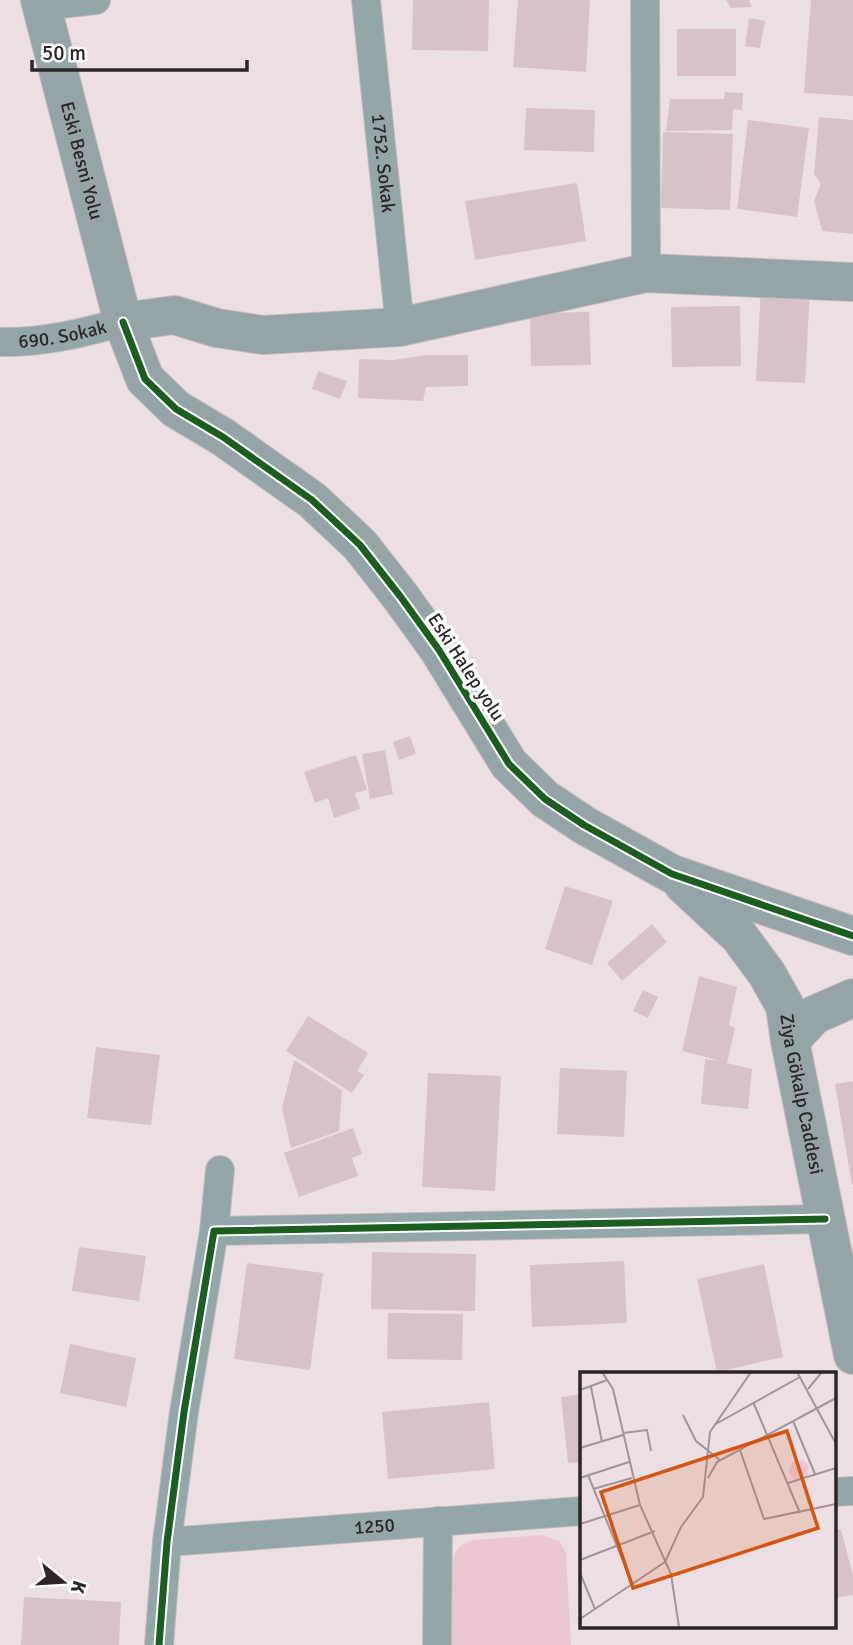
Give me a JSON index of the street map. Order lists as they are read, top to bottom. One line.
{"streets":{"street":["Eski Besni Yolu","1752. Sokak","690. Sokak","Eski Halep yolu","Ziya Gökalp Caddesi","1250"]},"crossings":[["Eski Besni Yolu","690. Sokak"],["Eski Besni Yolu","Eski Halep yolu"],["690. Sokak","Eski Halep yolu"],["Eski Halep yolu","Ziya Gökalp Caddesi"]],"scale_bar":"50 m","north":"right"}
